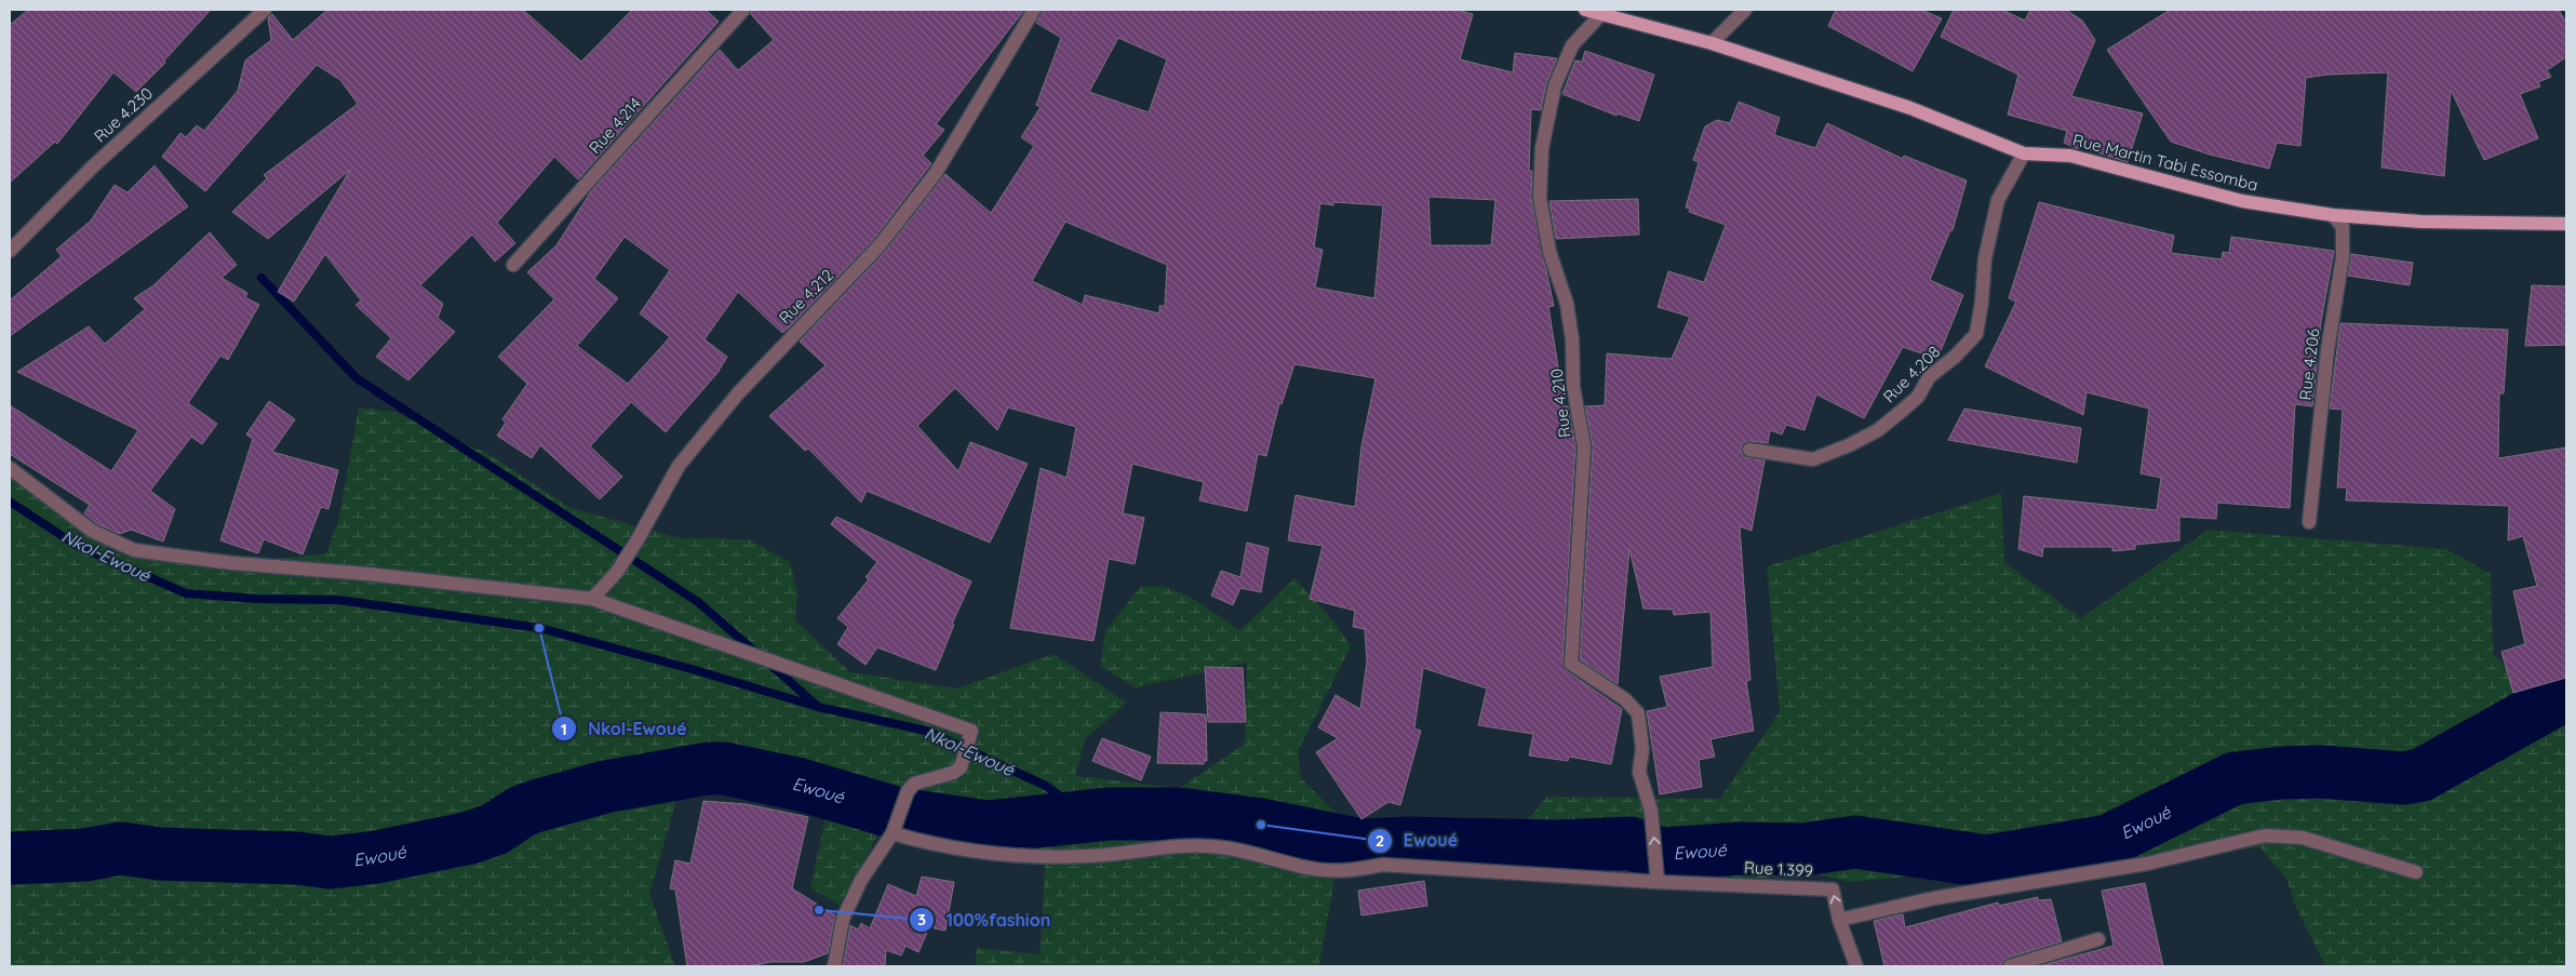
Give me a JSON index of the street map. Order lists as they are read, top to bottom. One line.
{"streets":{"main road":["Rue Martin Tabi Essomba"],"street":["Rue 4.230","Rue 4.214","Rue 4.212","Rue 4.206","Rue 4.208","Rue 4.210","Rue 1.399"]},"crossings":[["Rue Martin Tabi Essomba","Rue 4.206"],["Rue Martin Tabi Essomba","Rue 4.208"],["Rue Martin Tabi Essomba","Rue 4.210"],["Rue 4.210","Rue 1.399"]],"one_way":["Rue 4.210"],"water":["Nkol-Ewoué","Ewoué"],"places":["Nkol-Ewoué","Ewoué","100%fashion"]}
